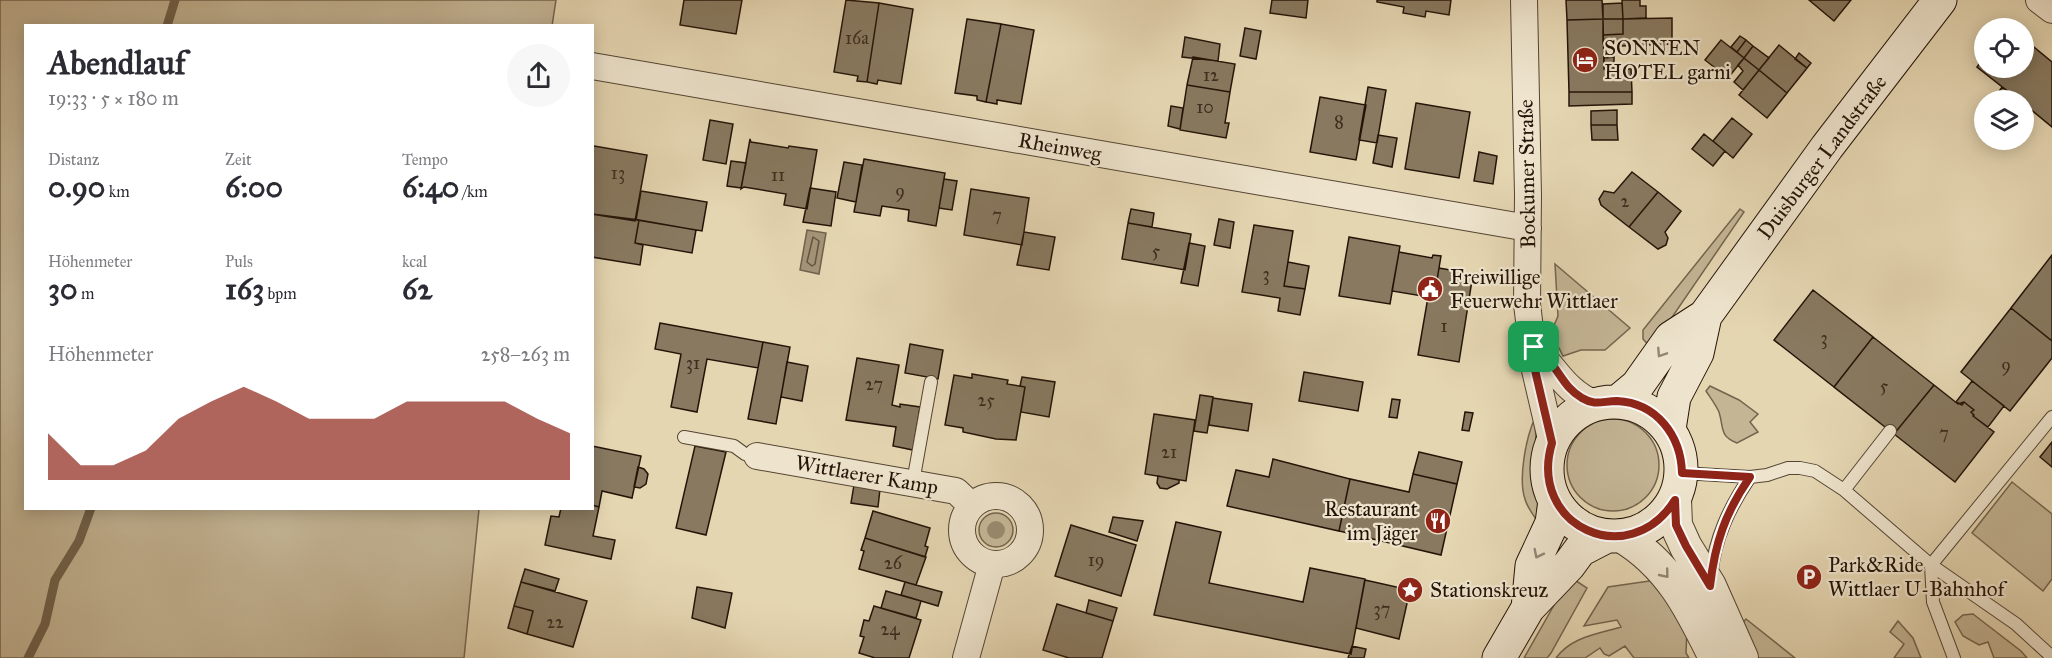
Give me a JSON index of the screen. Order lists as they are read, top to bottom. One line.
{"streets":{"main road":["Duisburger Landstraße"],"street":["Rheinweg","Bockumer Straße","Wittlaerer Kamp"]},"crossings":[["Rheinweg","Bockumer Straße"],["Duisburger Landstraße","Bockumer Straße"]],"places":{"hotel":["SONNEN HOTEL garni"],"public building":["Freiwillige Feuerwehr Wittlaer"],"restaurant":["Restaurant im Jäger"],"parking":["Park&Ride Wittlaer U-Bahnhof"],"place":["Stationskreuz"]},"house_numbers":["16a","12","10","8","13","11","9","2","7","5","3","1","3","31","9","27","5","25","7","21","19","26","37","22","24"],"page":{"heading":["Abendlauf","19:33 · 5 × 180 m"],"stats":[["Distanz","0.90 km"],["Zeit","6:00"],["Tempo","6:40 /km"],["Höhenmeter","30 m"],["Puls","163 bpm"],["kcal","62"]],"chart":["Höhenmeter","258–263 m"]}}
